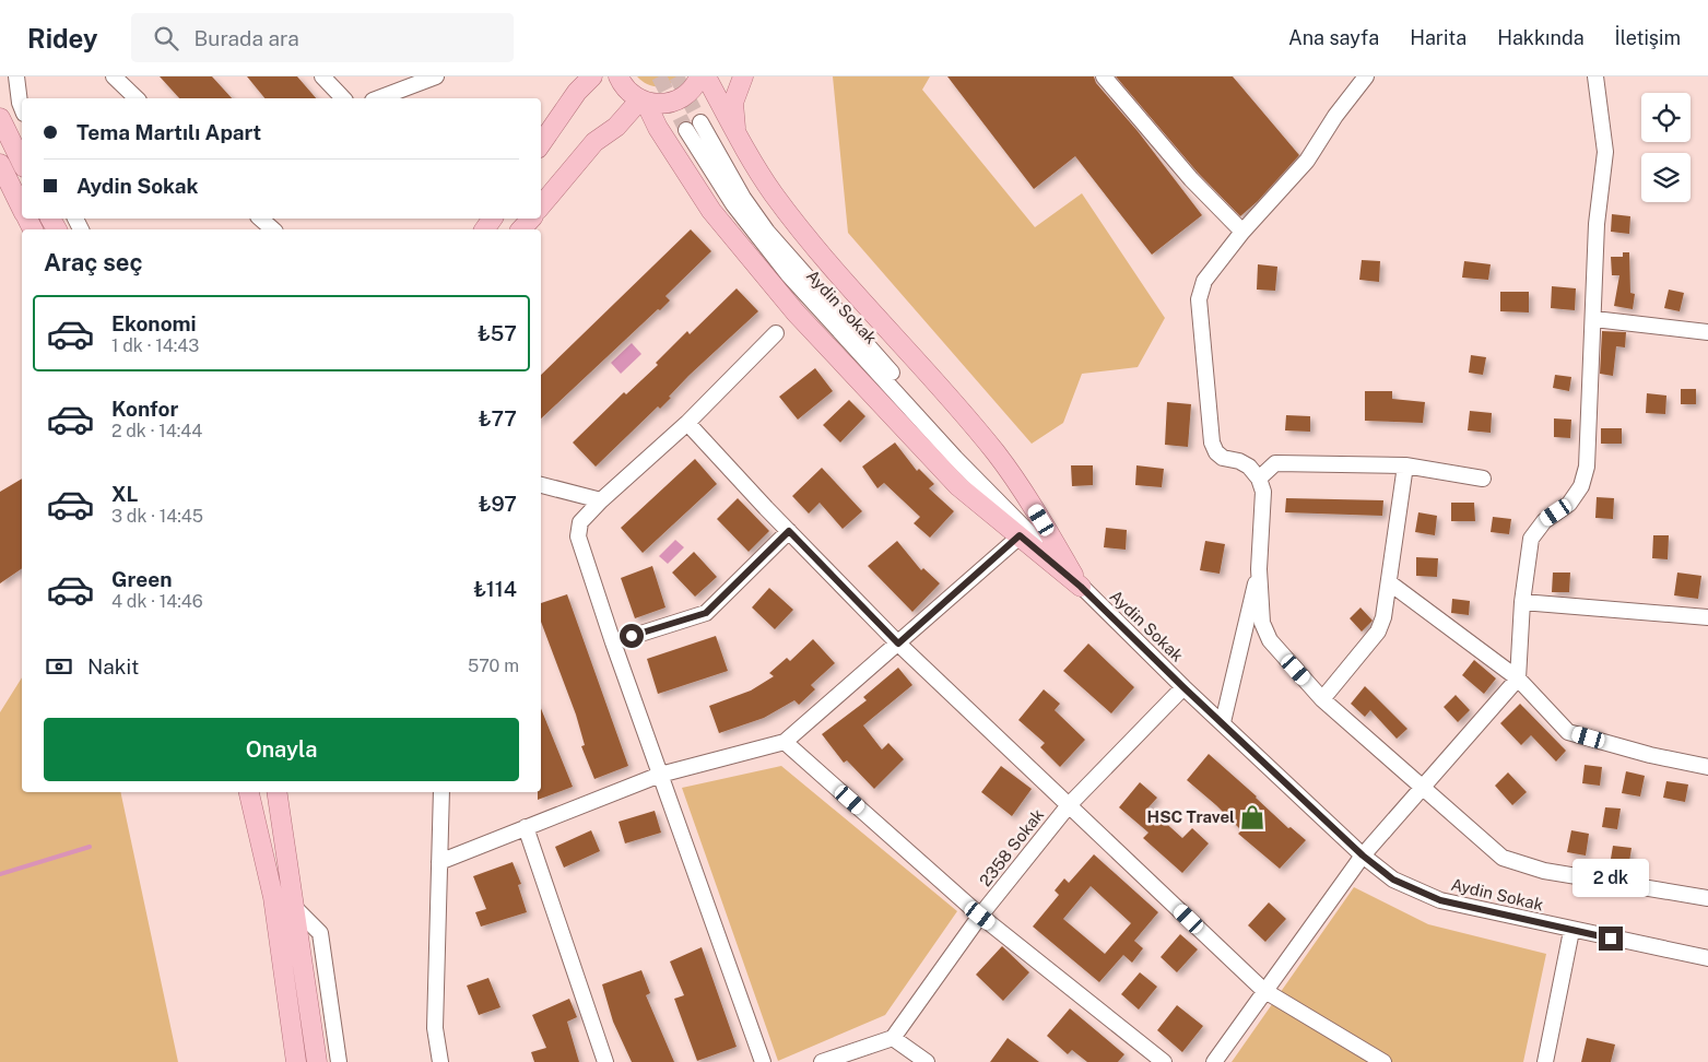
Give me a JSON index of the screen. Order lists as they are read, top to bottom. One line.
{"streets":{"street":["Aydin Sokak","2358 Sokak"]},"crossings":[["Aydin Sokak","2358 Sokak"]],"places":{"shop":["HSC Travel"]},"page":{"header":"Ridey","search":"Burada ara","nav":["Ana sayfa","Harita","Hakkında","İletişim"],"banner":["Tema Martılı Apart","Aydin Sokak"],"heading":"Araç seç","list":[{"name":"Ekonomi","note":"1 dk · 14:43","value":"₺57"},{"name":"Konfor","note":"2 dk · 14:44","value":"₺77"},{"name":"XL","note":"3 dk · 14:45","value":"₺97"},{"name":"Green","note":"4 dk · 14:46","value":"₺114"}],"pay":["Nakit","570 m"],"buttons":"Onayla","bubble":"2 dk"}}
